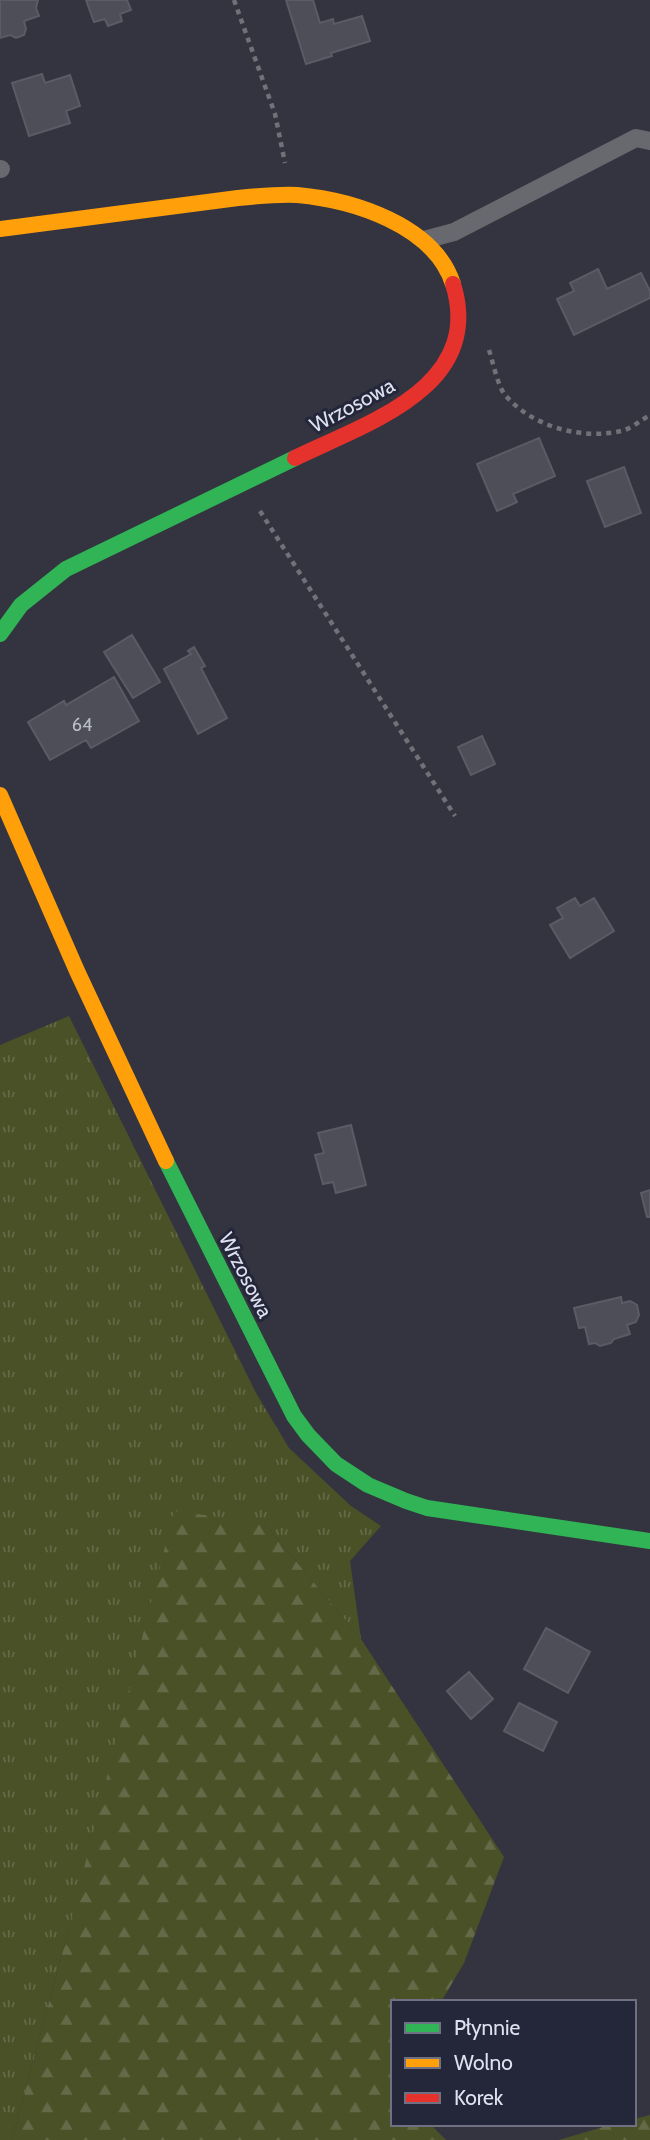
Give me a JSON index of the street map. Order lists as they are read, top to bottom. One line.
{"streets":{"street":["Wrzosowa"]},"house_numbers":["64"],"legend":["Płynnie","Wolno","Korek"]}
